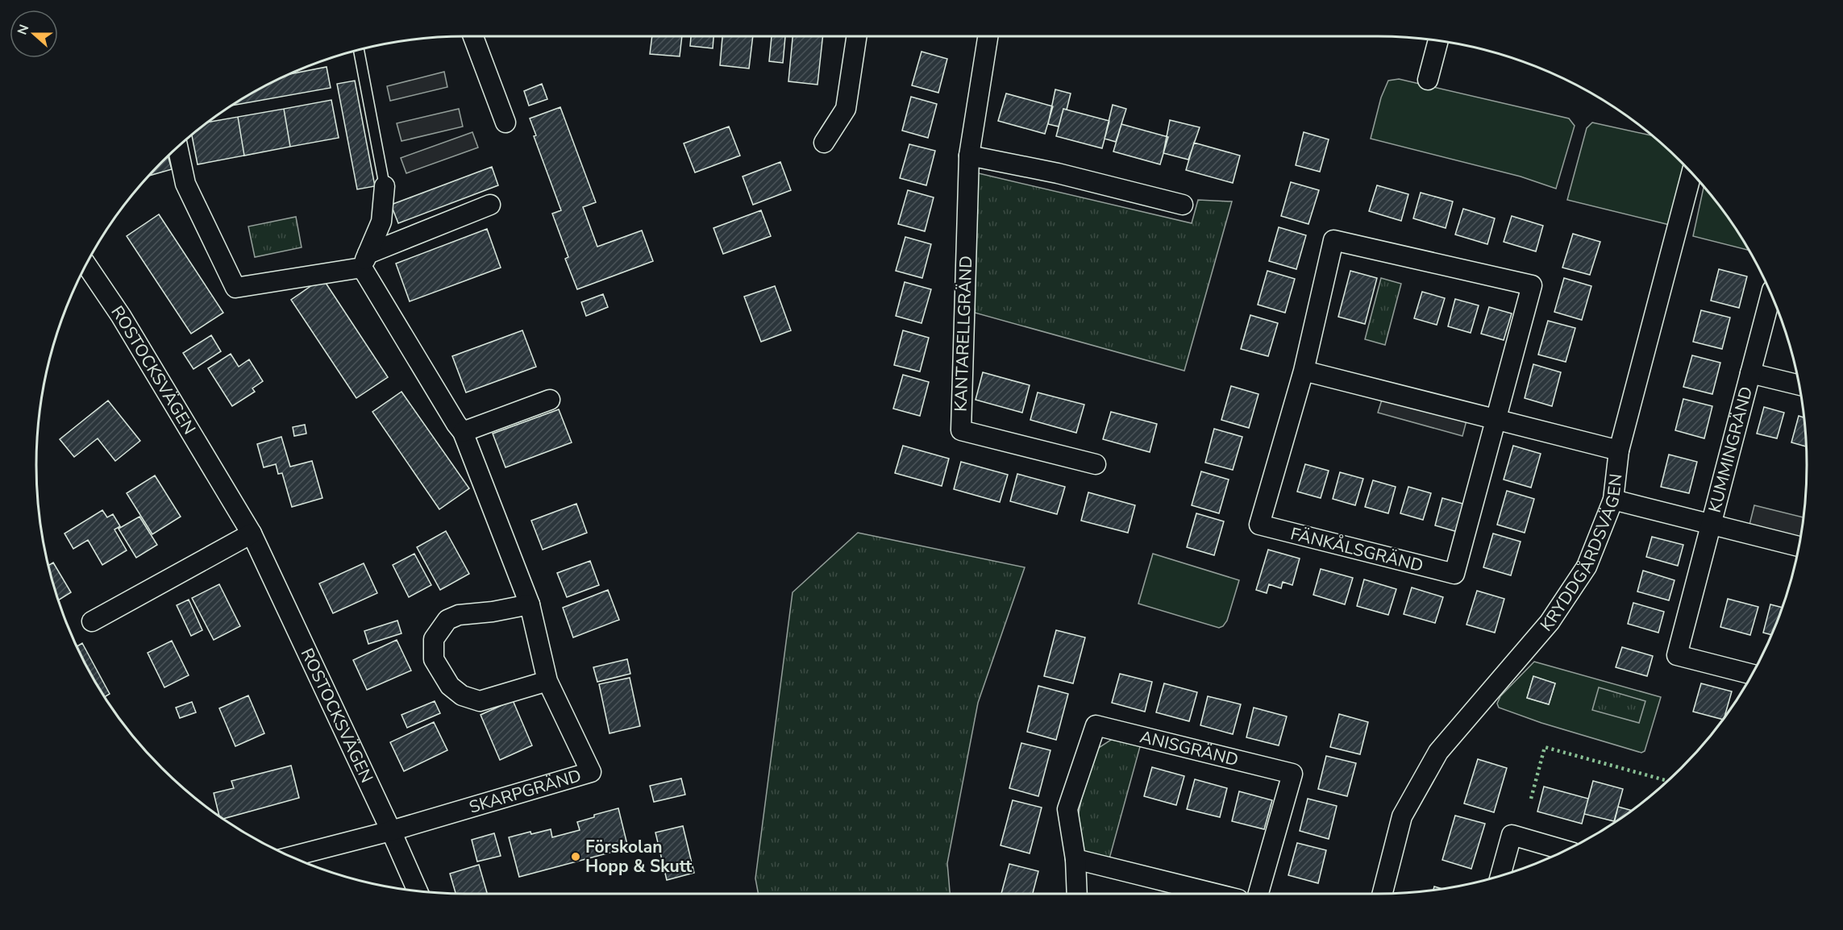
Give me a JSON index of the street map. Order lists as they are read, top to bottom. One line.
{"streets":{"street":["KANTARELLGRÄND","ROSTOCKSVÄGEN","KUMMINGRÄND","FÄNKÅLSGRÄND","KRYDDGÅRDSVÄGEN","ANISGRÄND","SKARPGRÄND"]},"crossings":[["ROSTOCKSVÄGEN","SKARPGRÄND"],["KUMMINGRÄND","KRYDDGÅRDSVÄGEN"]],"places":["Förskolan Hopp & Skutt"],"north":"left"}
